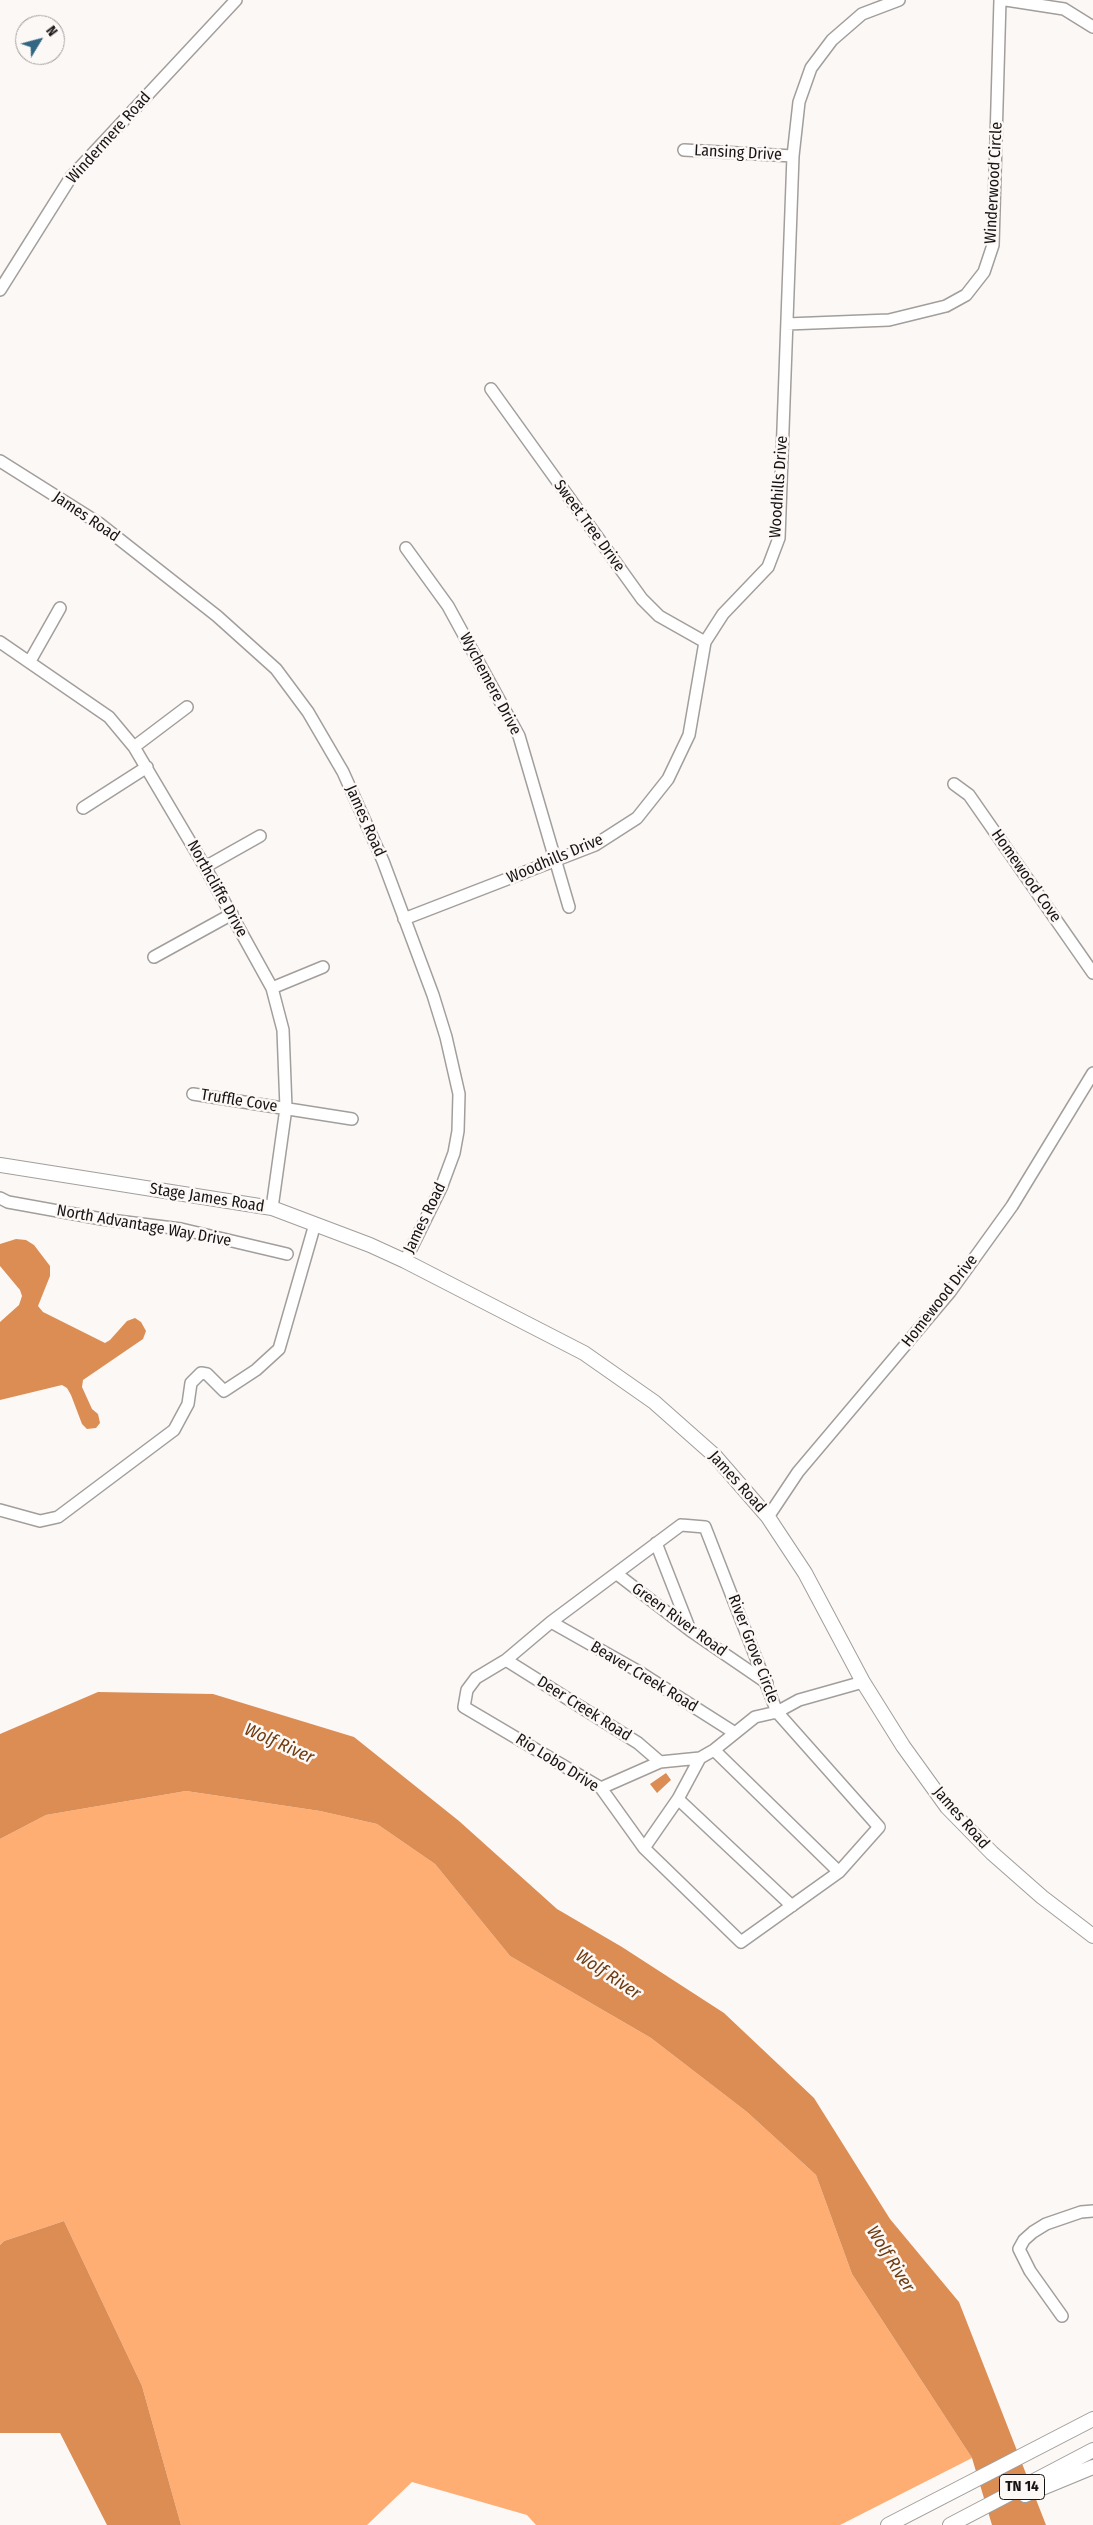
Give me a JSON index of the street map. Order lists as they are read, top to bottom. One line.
{"streets":{"main road":["James Road","Stage James Road","TN 14"],"street":["Windermere Road","Lansing Drive","Winderwood Circle","Woodhills Drive","Sweet Tree Drive","Wychemere Drive","Homewood Cove","Northcliffe Drive","Truffle Cove","North Advantage Way Drive","Homewood Drive","Green River Road","River Grove Circle","Beaver Creek Road","Deer Creek Road","Rio Lobo Drive"]},"crossings":[["Lansing Drive","Woodhills Drive"],["Winderwood Circle","Woodhills Drive"],["Woodhills Drive","James Road"],["Woodhills Drive","Sweet Tree Drive"],["Woodhills Drive","Wychemere Drive"],["James Road","Stage James Road"],["James Road","Homewood Drive"],["Northcliffe Drive","Truffle Cove"],["Northcliffe Drive","Stage James Road"],["Green River Road","River Grove Circle"],["Deer Creek Road","Rio Lobo Drive"]],"water":["Wolf River"],"north":"top right"}
